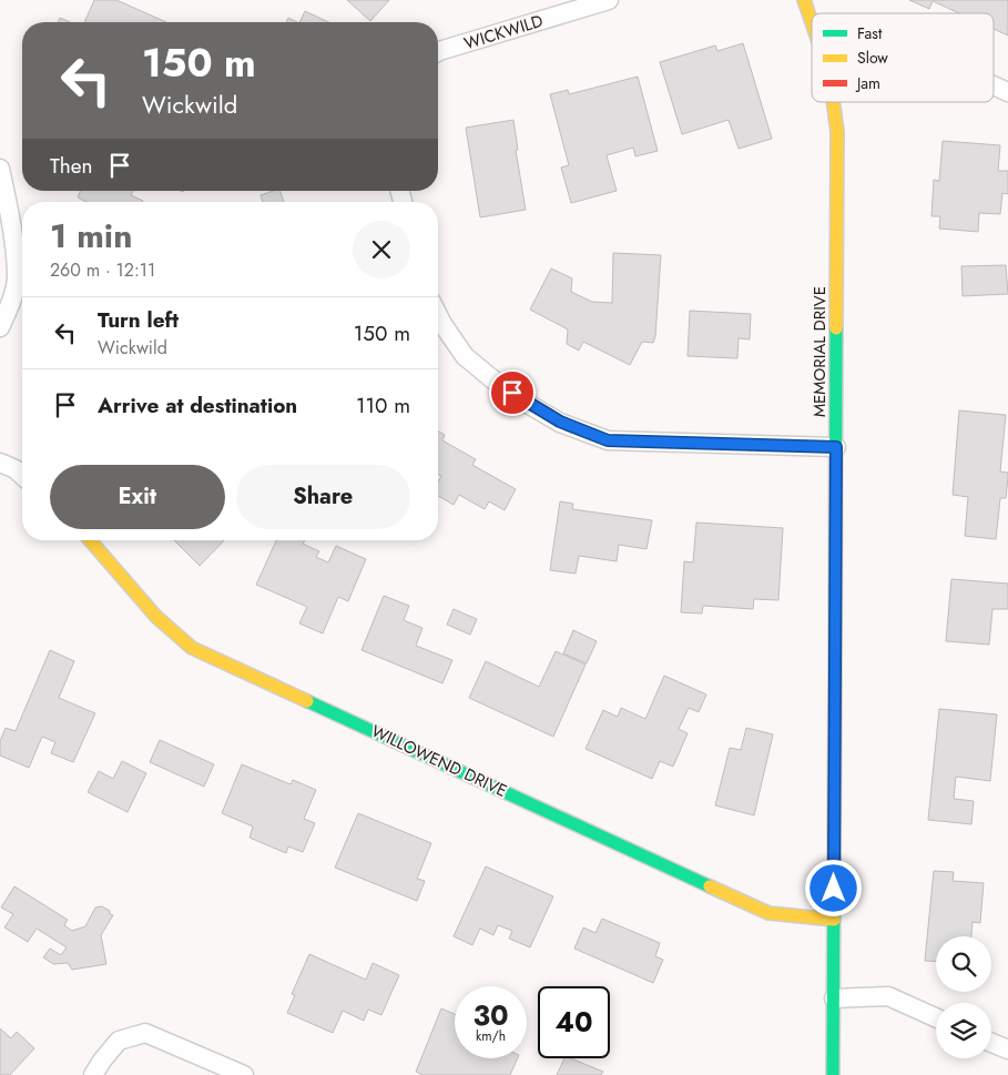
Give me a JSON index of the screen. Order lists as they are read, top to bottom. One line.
{"streets":{"street":["WICKWILD","MEMORIAL DRIVE","WILLOWEND DRIVE"]},"crossings":[["MEMORIAL DRIVE","WILLOWEND DRIVE"]],"legend":["Fast","Slow","Jam"],"page":{"turn":["150 m","Wickwild"],"then":"Then","heading":["1 min","260 m · 12:11"],"list":[{"name":"Turn left","note":"Wickwild","value":"150 m"},{"name":"Arrive at destination","value":"110 m"}],"buttons":["Exit","Share"],"speed":"30 km/h","limit":"40"}}
